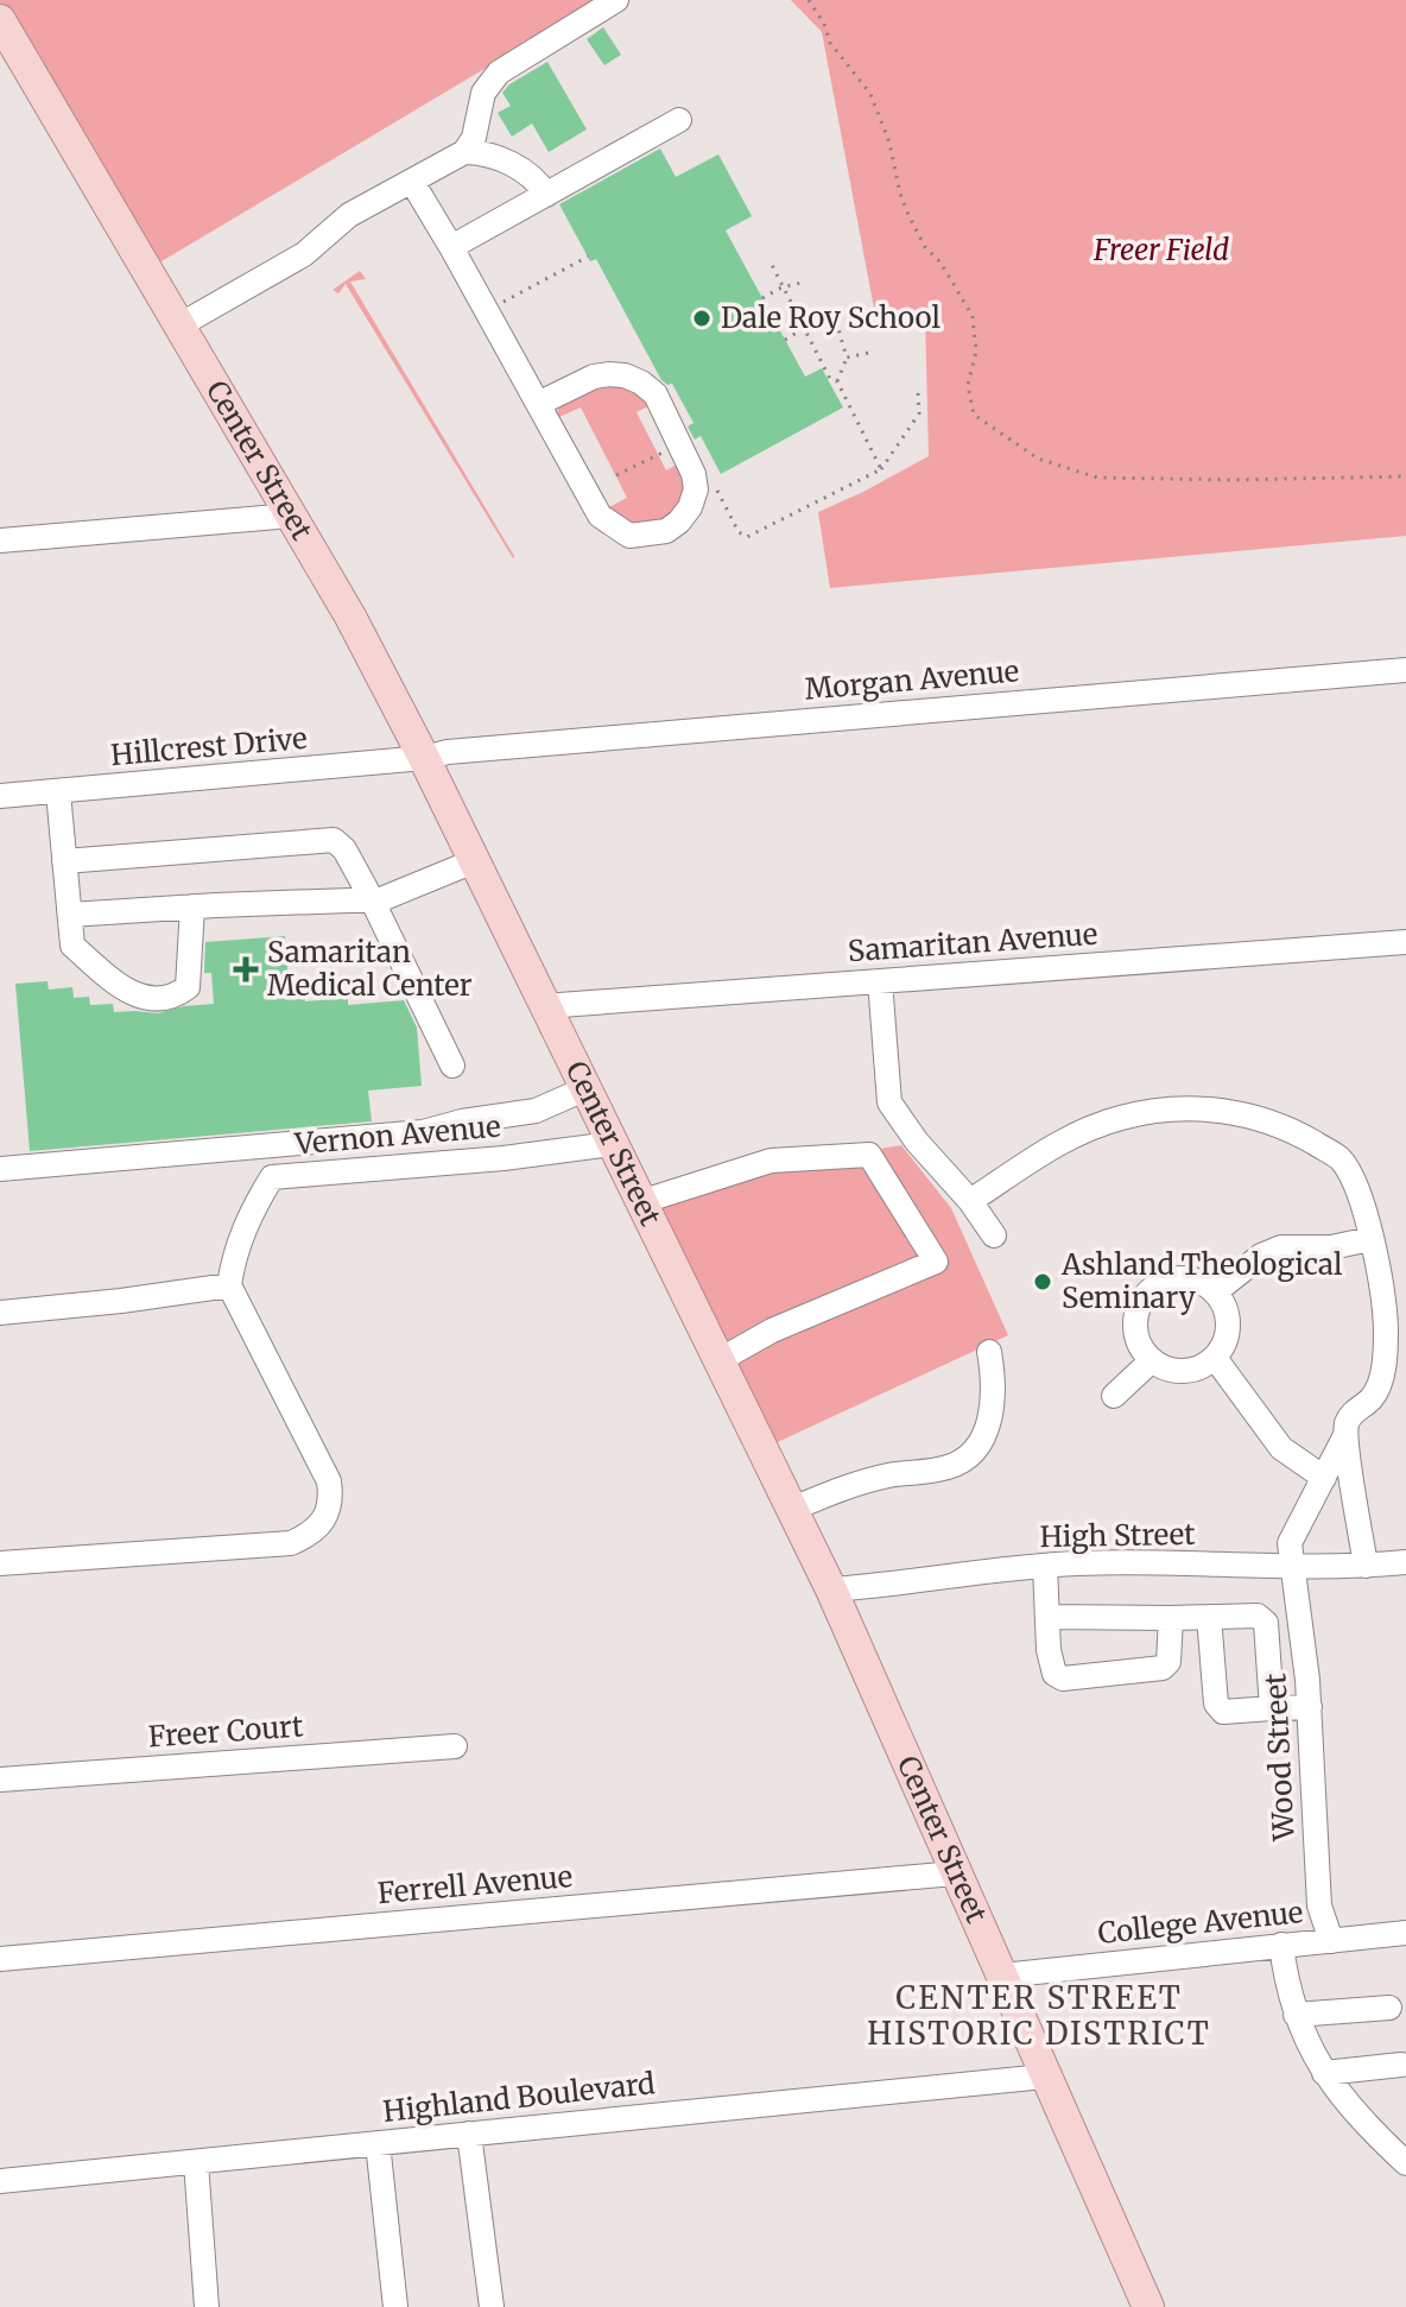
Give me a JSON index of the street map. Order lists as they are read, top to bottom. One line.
{"streets":{"main road":["Center Street"],"street":["Morgan Avenue","Hillcrest Drive","Samaritan Avenue","Vernon Avenue","High Street","Freer Court","Wood Street","Ferrell Avenue","College Avenue","Highland Boulevard"]},"crossings":[["Center Street","Morgan Avenue"],["Center Street","Hillcrest Drive"],["Center Street","Samaritan Avenue"],["Center Street","Vernon Avenue"],["Center Street","High Street"],["Center Street","Ferrell Avenue"],["Center Street","College Avenue"],["Center Street","Highland Boulevard"],["Morgan Avenue","Hillcrest Drive"],["High Street","Wood Street"],["Wood Street","College Avenue"]],"districts":["CENTER STREET HISTORIC DISTRICT"],"parks":["Freer Field"],"places":{"other":["Dale Roy School","Ashland Theological Seminary"],"health":["Samaritan Medical Center"]}}
